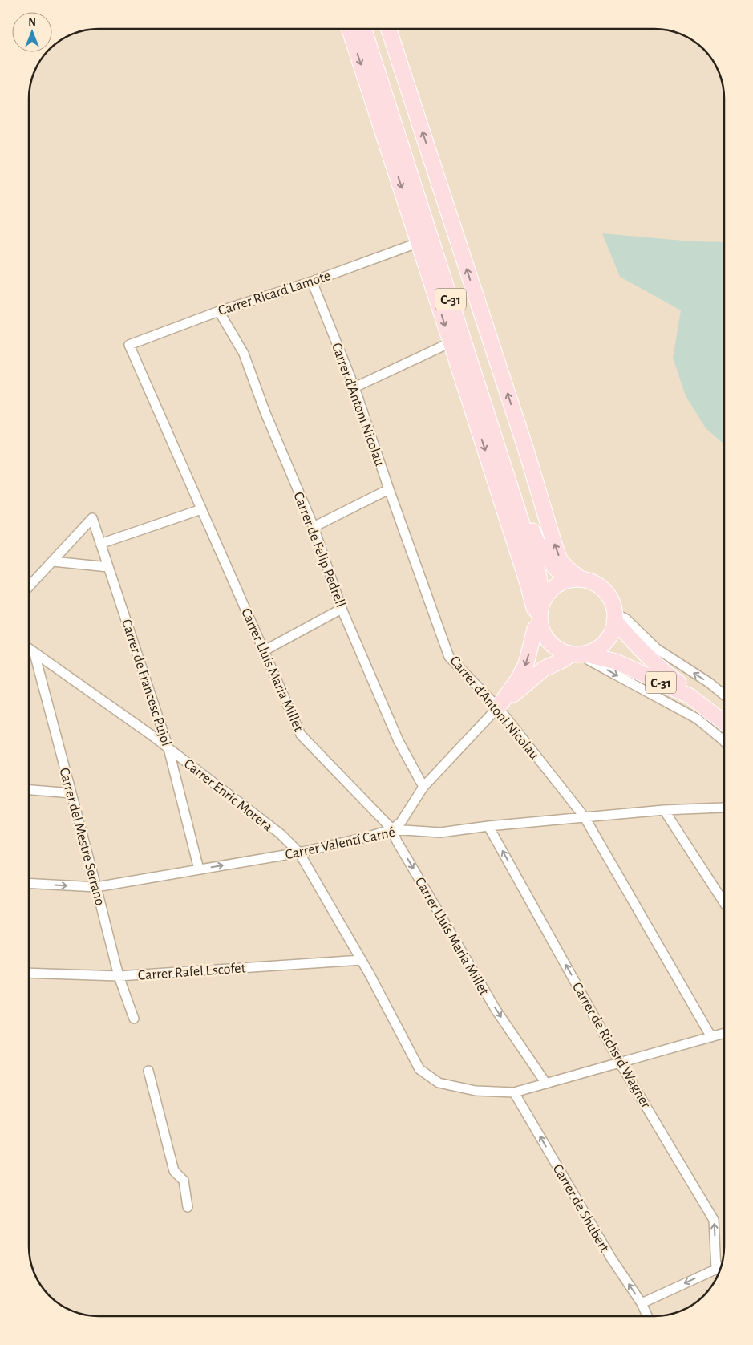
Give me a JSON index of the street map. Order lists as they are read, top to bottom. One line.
{"streets":{"main road":["C-31"],"street":["Carrer Ricard Lamote","Carrer d'Antoni Nicolau","Carrer de Felip Pedrell","Carrer Lluís Maria Millet","Carrer de Francesc Pujol","Carrer Enric Morera","Carrer del Mestre Serrano","Carrer Valentí Carné","Carrer Rafel Escofet","Carrer de Richsrd Wagner","Carrer de Shubert"]},"crossings":[["Carrer Ricard Lamote","Carrer d'Antoni Nicolau"],["Carrer Ricard Lamote","Carrer de Felip Pedrell"],["Carrer Ricard Lamote","Carrer Lluís Maria Millet"],["Carrer d'Antoni Nicolau","Carrer Enric Morera"],["Carrer d'Antoni Nicolau","Carrer Valentí Carné"],["Carrer Lluís Maria Millet","Carrer Enric Morera"],["Carrer Lluís Maria Millet","Carrer Valentí Carné"],["Carrer de Francesc Pujol","Carrer Enric Morera"],["Carrer de Francesc Pujol","Carrer Valentí Carné"],["Carrer Enric Morera","Carrer del Mestre Serrano"],["Carrer Enric Morera","Carrer Valentí Carné"],["Carrer Enric Morera","Carrer Rafel Escofet"],["Carrer Enric Morera","Carrer de Richsrd Wagner"],["Carrer Enric Morera","Carrer de Shubert"],["Carrer del Mestre Serrano","Carrer Valentí Carné"],["Carrer del Mestre Serrano","Carrer Rafel Escofet"],["Carrer Valentí Carné","Carrer de Richsrd Wagner"]],"one_way":["Carrer de Richsrd Wagner","Carrer de Shubert"],"north":"top"}
